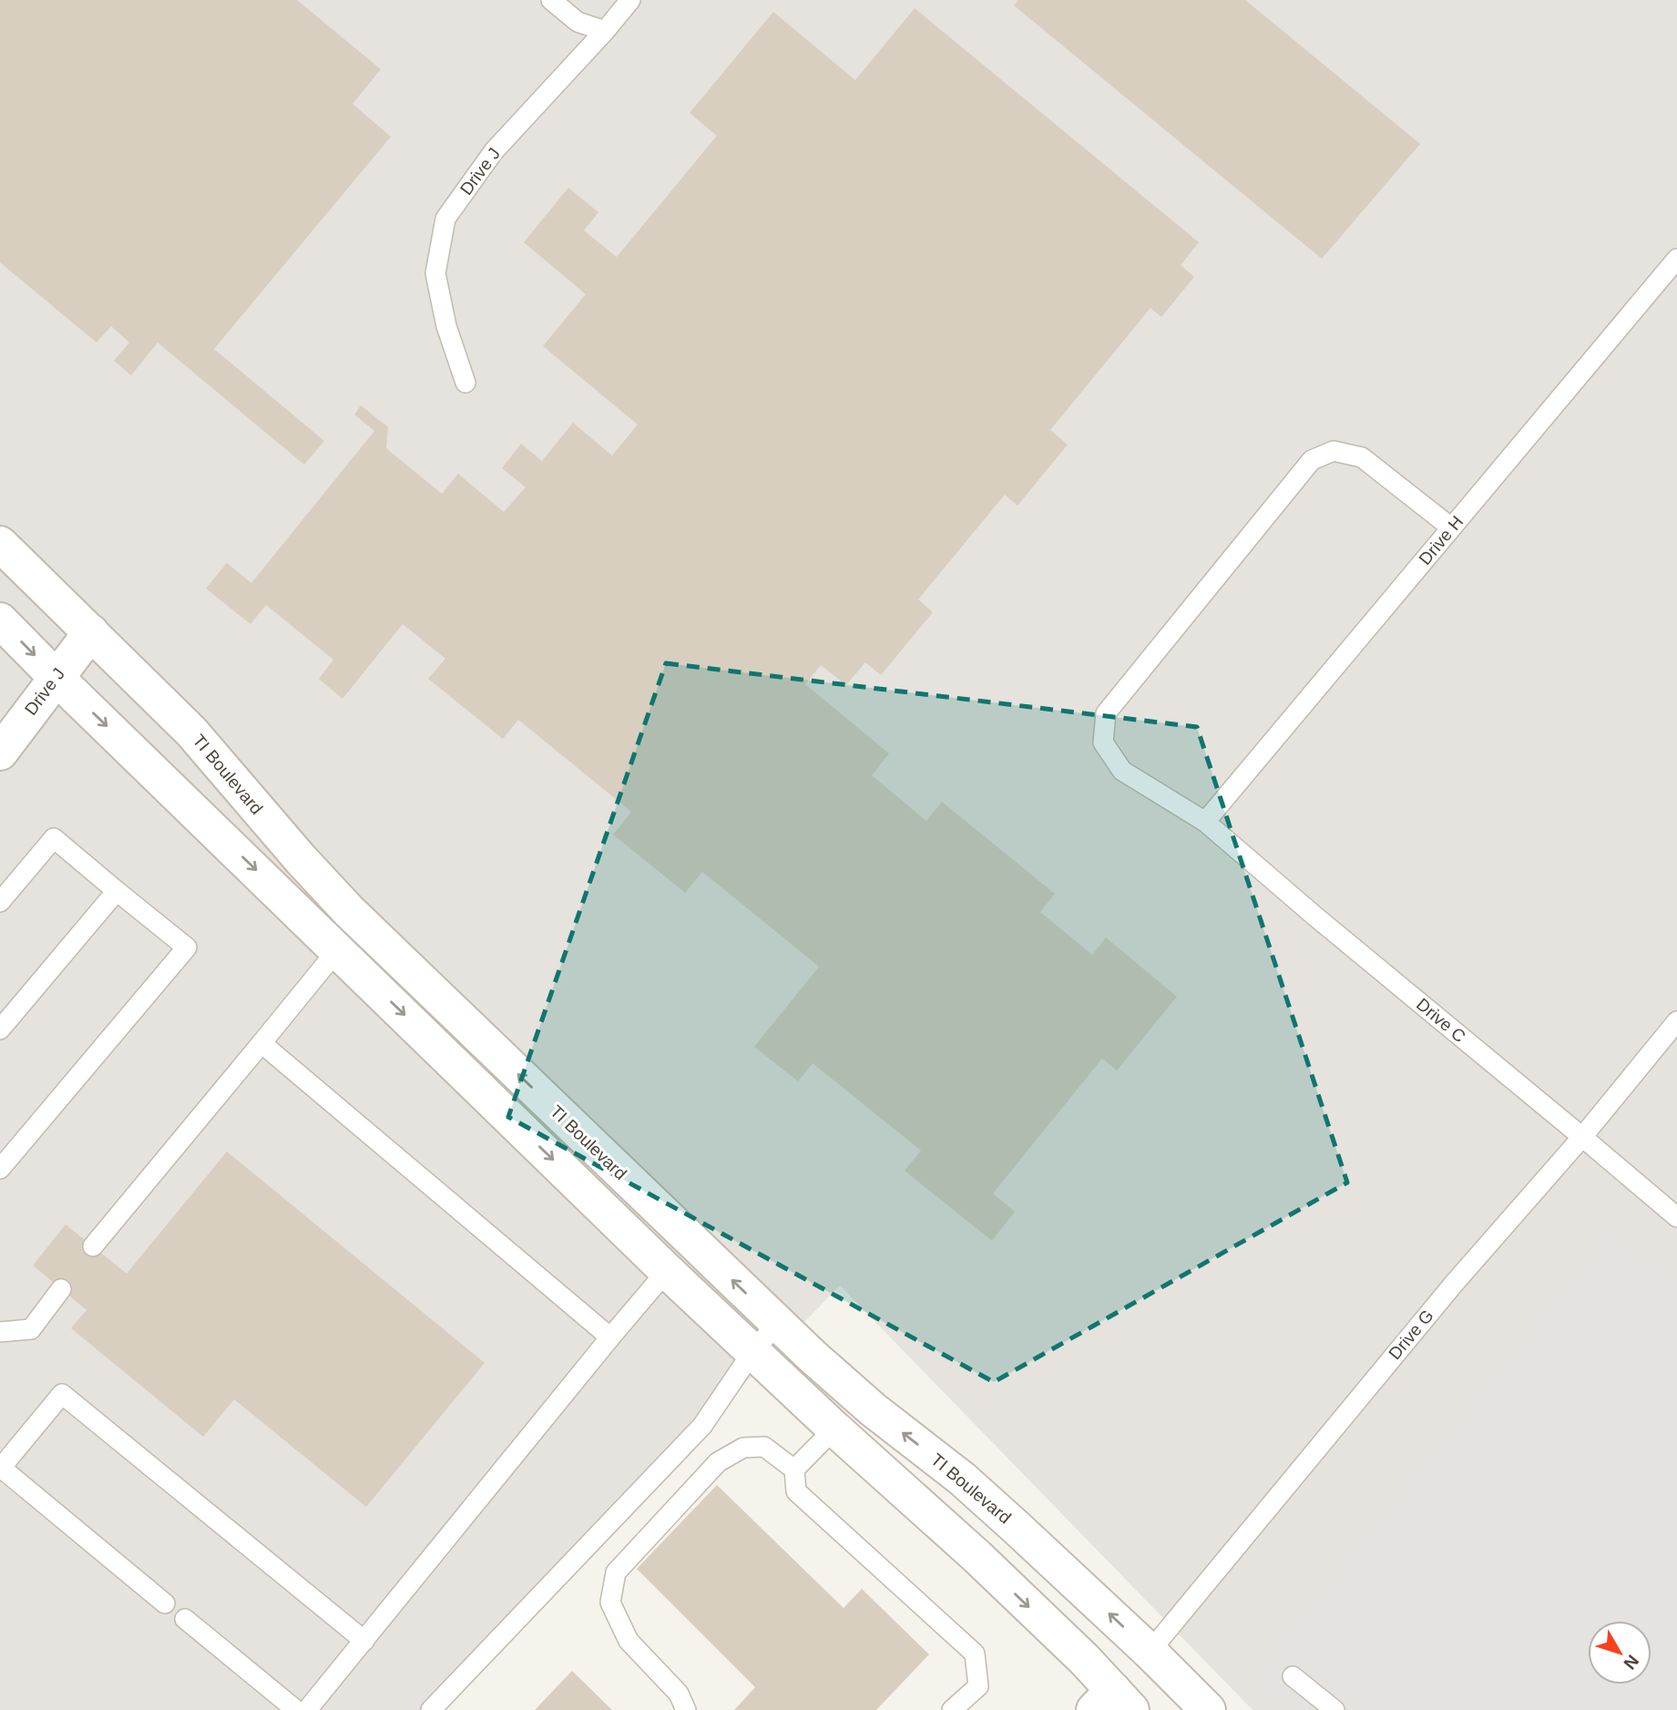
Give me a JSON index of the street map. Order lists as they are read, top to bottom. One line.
{"streets":{"street":["Drive J","TI Boulevard"],"lane":["Drive H","Drive C","Drive G"]},"crossings":[["Drive J","TI Boulevard"],["Drive H","Drive C"],["TI Boulevard","Drive G"],["Drive C","Drive G"]],"north":"bottom right"}
